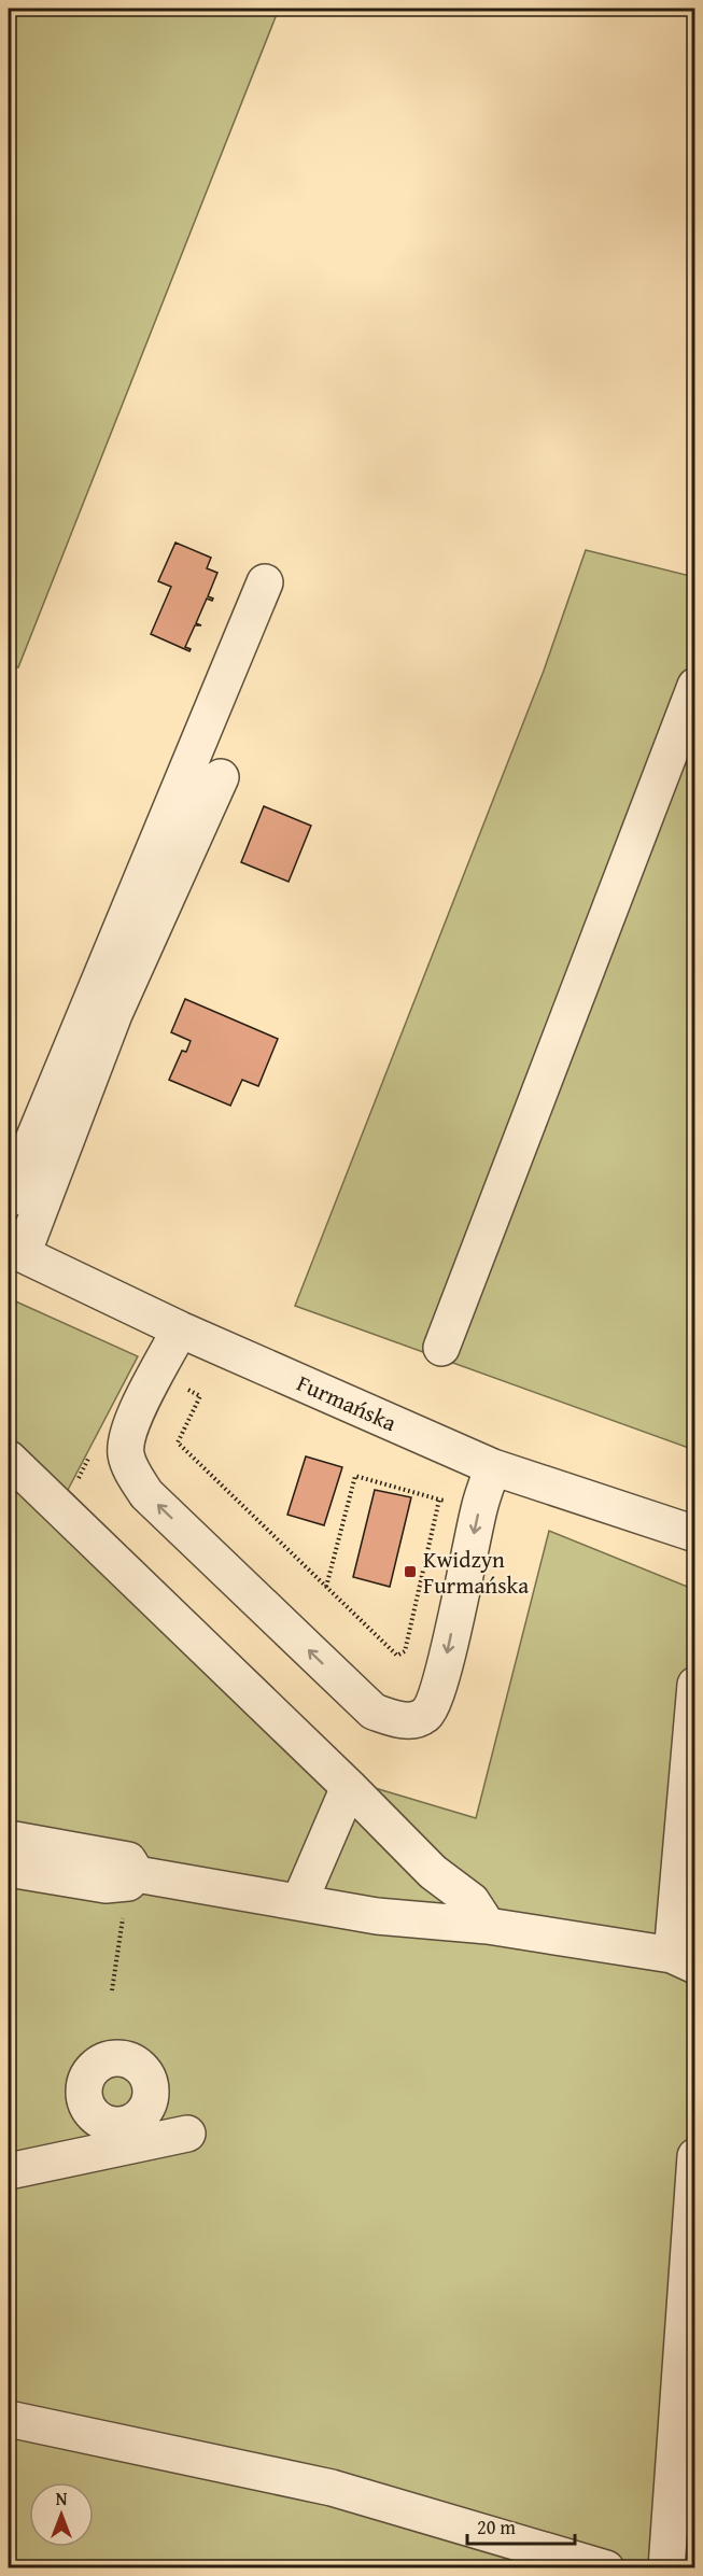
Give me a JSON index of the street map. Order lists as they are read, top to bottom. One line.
{"streets":{"street":["Furmańska"]},"places":{"transit":["Kwidzyn Furmańska"]},"scale_bar":"20 m","north":"top"}
